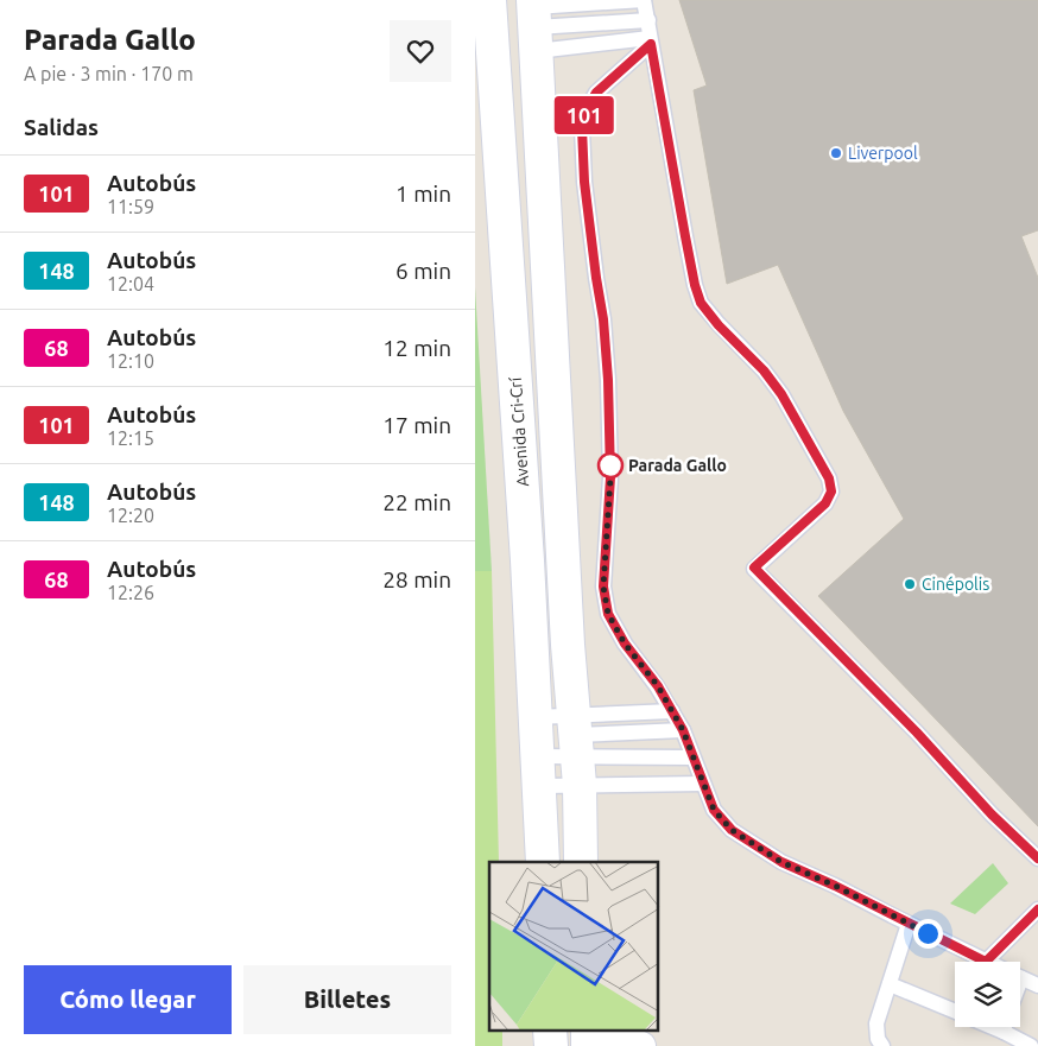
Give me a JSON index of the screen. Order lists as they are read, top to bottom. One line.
{"streets":{"main road":["Avenida Cri-Crí"]},"places":["Liverpool","Parada Gallo","Cinépolis"],"lines":["bus line 101"],"page":{"heading":[["Parada Gallo","A pie · 3 min · 170 m"],"Salidas"],"on_map":"101","list":[{"mark":"101","name":"Autobús","note":"11:59","value":"1 min"},{"mark":"148","name":"Autobús","note":"12:04","value":"6 min"},{"mark":"68","name":"Autobús","note":"12:10","value":"12 min"},{"mark":"101","name":"Autobús","note":"12:15","value":"17 min"},{"mark":"148","name":"Autobús","note":"12:20","value":"22 min"},{"mark":"68","name":"Autobús","note":"12:26","value":"28 min"}],"buttons":["Cómo llegar","Billetes"]}}
